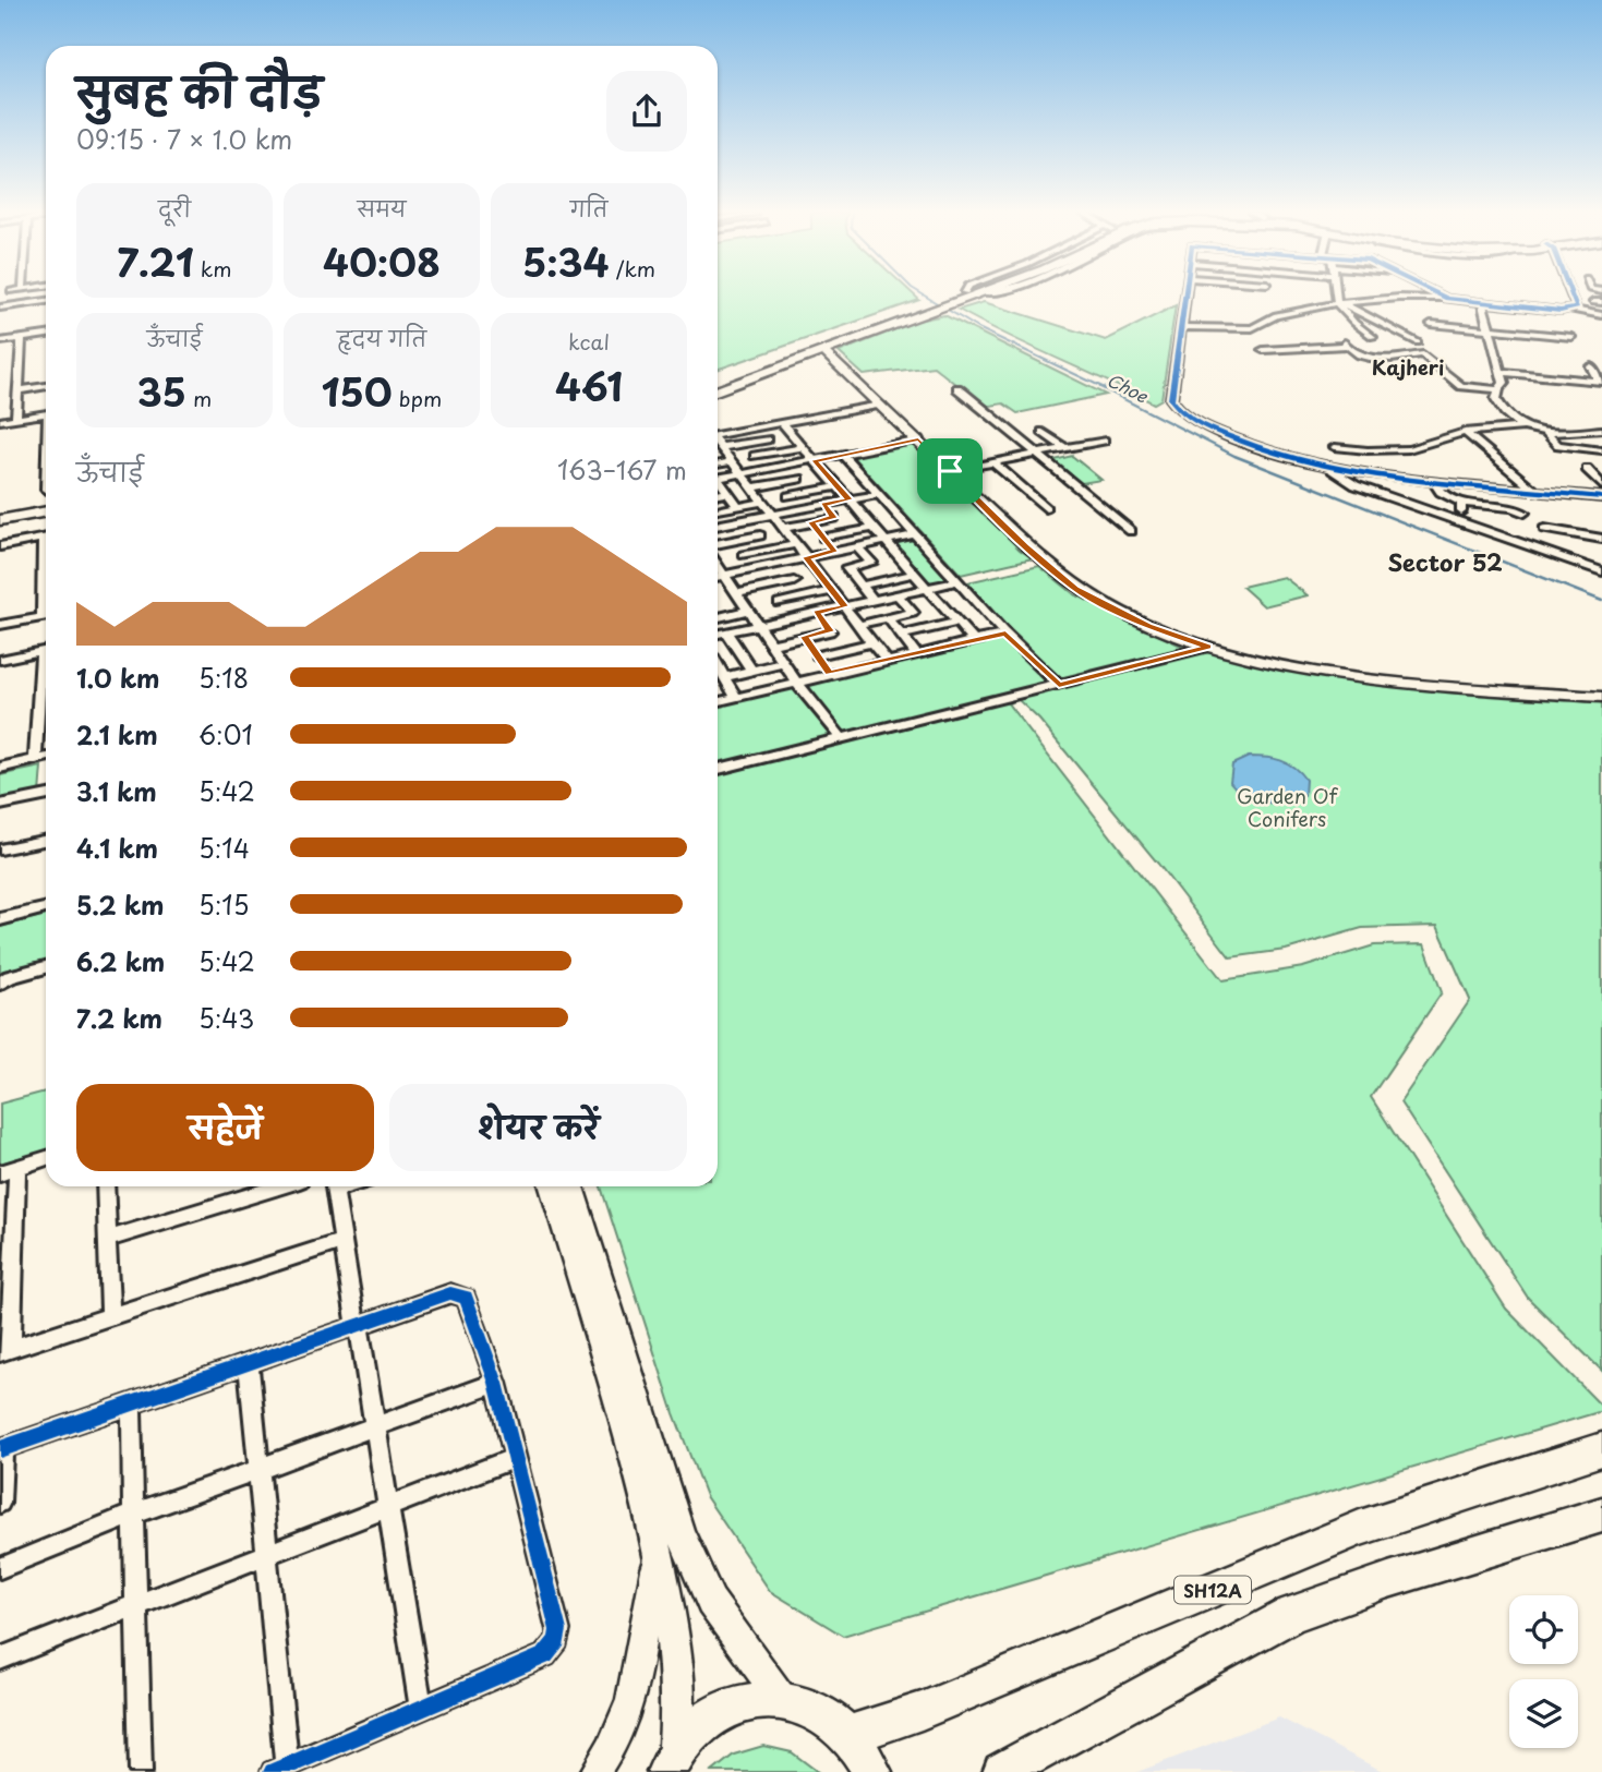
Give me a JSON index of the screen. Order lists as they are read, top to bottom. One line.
{"streets":{"main road":["SH12A"]},"districts":["Kajheri","Sector 52"],"water":["Choe"],"parks":["Garden Of Conifers"],"page":{"heading":["सुबह की दौड़","09:15 · 7 × 1.0 km"],"stats":[["दूरी","7.21 km"],["समय","40:08"],["गति","5:34 /km"],["ऊँचाई","35 m"],["हृदय गति","150 bpm"],["kcal","461"]],"chart":["ऊँचाई","163–167 m"],"list":[{"name":"1.0 km","note":"5:18"},{"name":"2.1 km","note":"6:01"},{"name":"3.1 km","note":"5:42"},{"name":"4.1 km","note":"5:14"},{"name":"5.2 km","note":"5:15"},{"name":"6.2 km","note":"5:42"},{"name":"7.2 km","note":"5:43"}],"buttons":["सहेजें","शेयर करें"]}}
